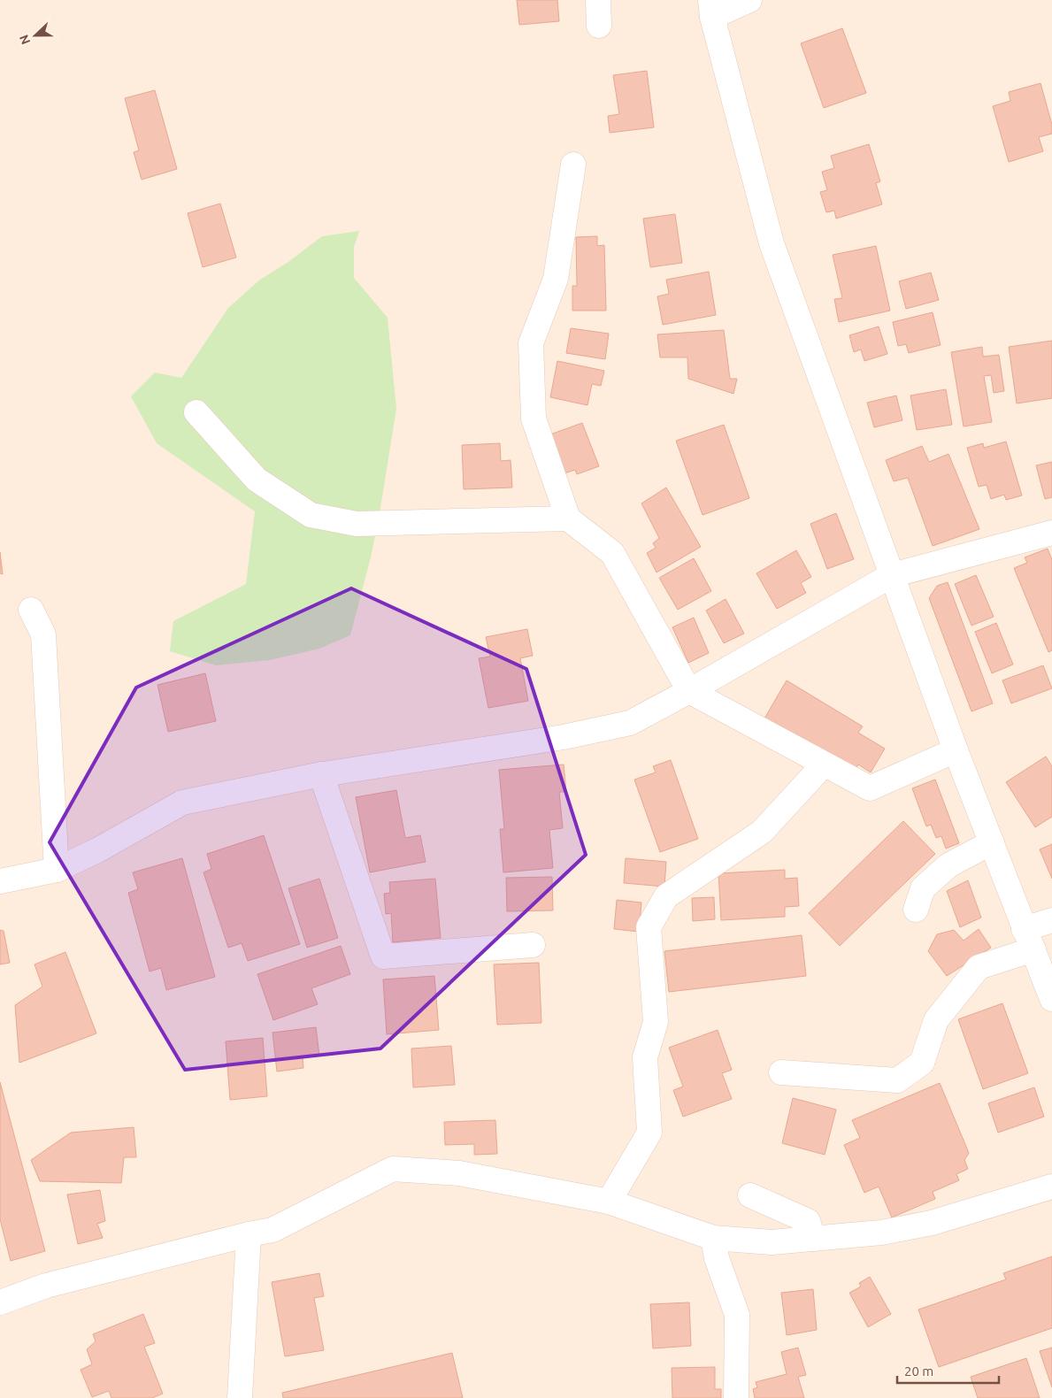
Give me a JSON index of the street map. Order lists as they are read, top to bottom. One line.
{"scale_bar":"20 m","north":"left"}
